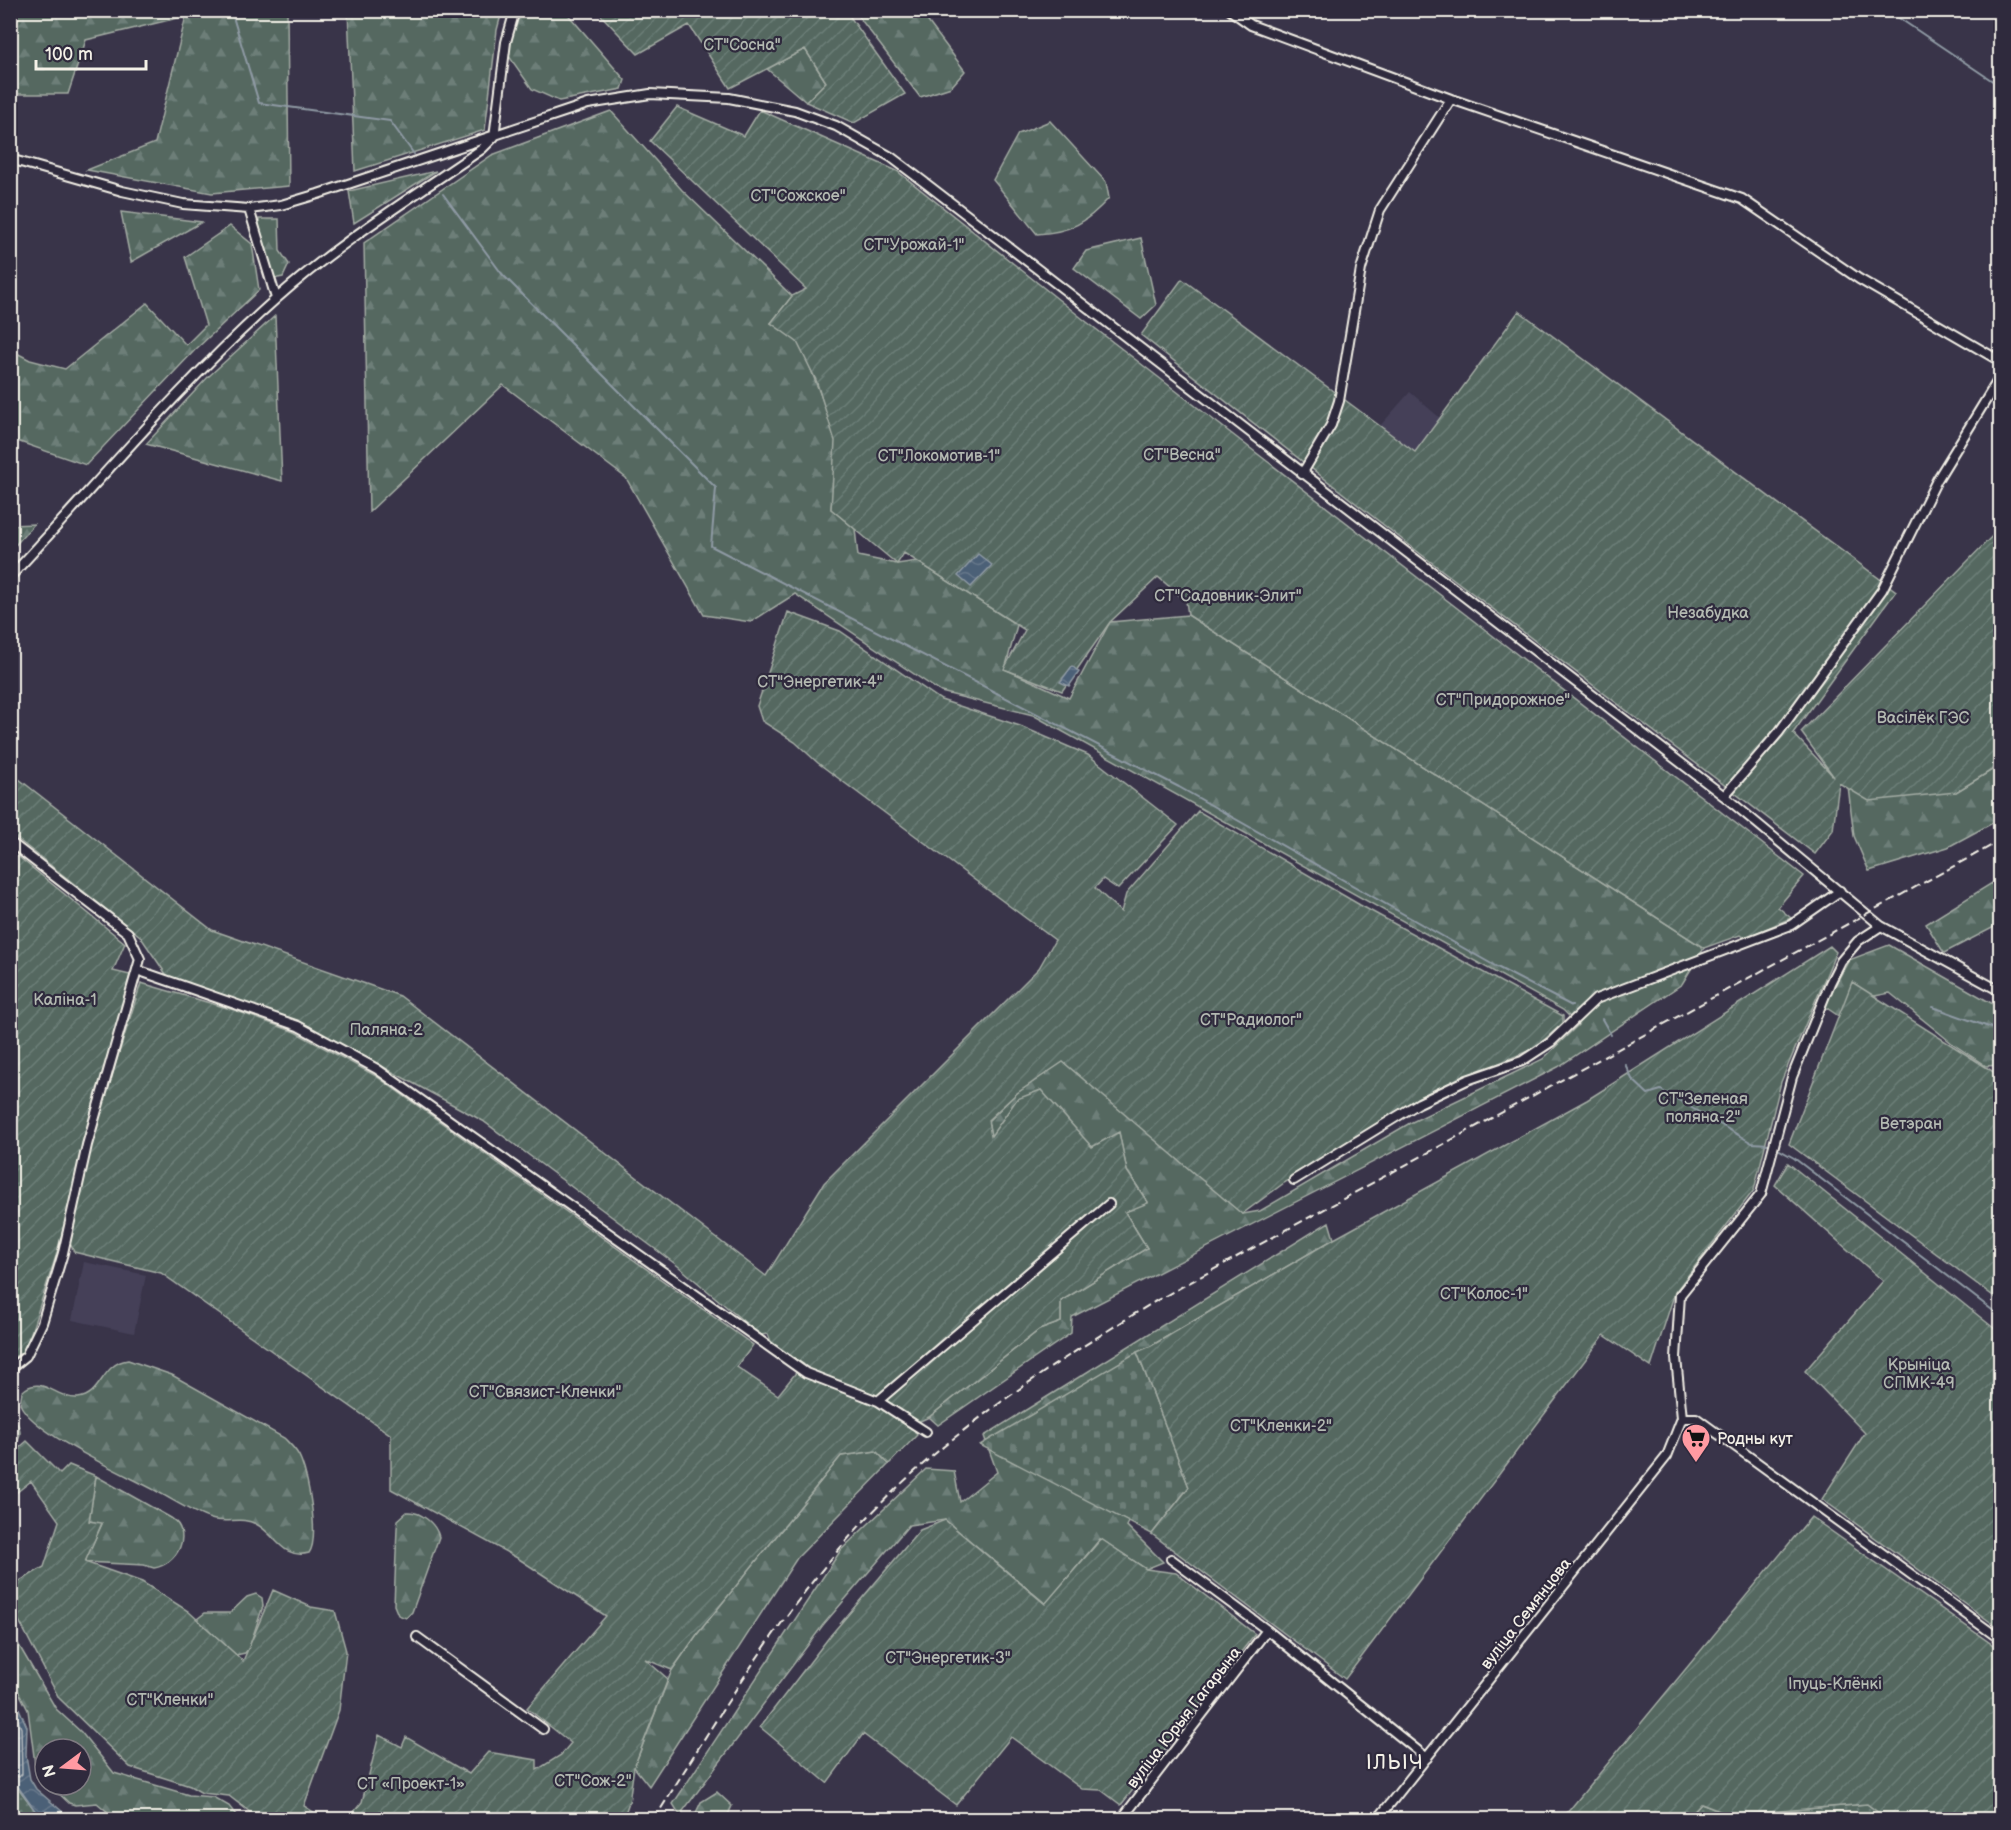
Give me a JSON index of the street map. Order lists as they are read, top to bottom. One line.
{"streets":{"street":["вуліца Семянцова","вуліца Юрыя Гагарына"]},"districts":["ІЛЬІЧ"],"parks":["СТ\"Сосна\"","СТ\"Сожское\"","СТ\"Урожай-1\"","СТ\"Весна\"","СТ\"Локомотив-1\"","СТ\"Садовник-Элит\"","Незабудка","СТ\"Энергетик-4\"","СТ\"Придорожное\"","Васілёк ГЭС","Каліна-1","СТ\"Радиолог\"","Паляна-2","СТ\"Зеленая поляна-2\"","Ветэран","СТ\"Колос-1\"","Крыніца СПМК-49","СТ\"Связист-Кленки\"","СТ\"Кленки-2\"","СТ\"Энергетик-3\"","Іпуць-Клёнкі","СТ\"Кленки\"","СТ\"Сож-2\"","СТ «Проект-1»"],"places":{"supermarket":["Родны кут"]},"scale_bar":"100 m","north":"left"}
